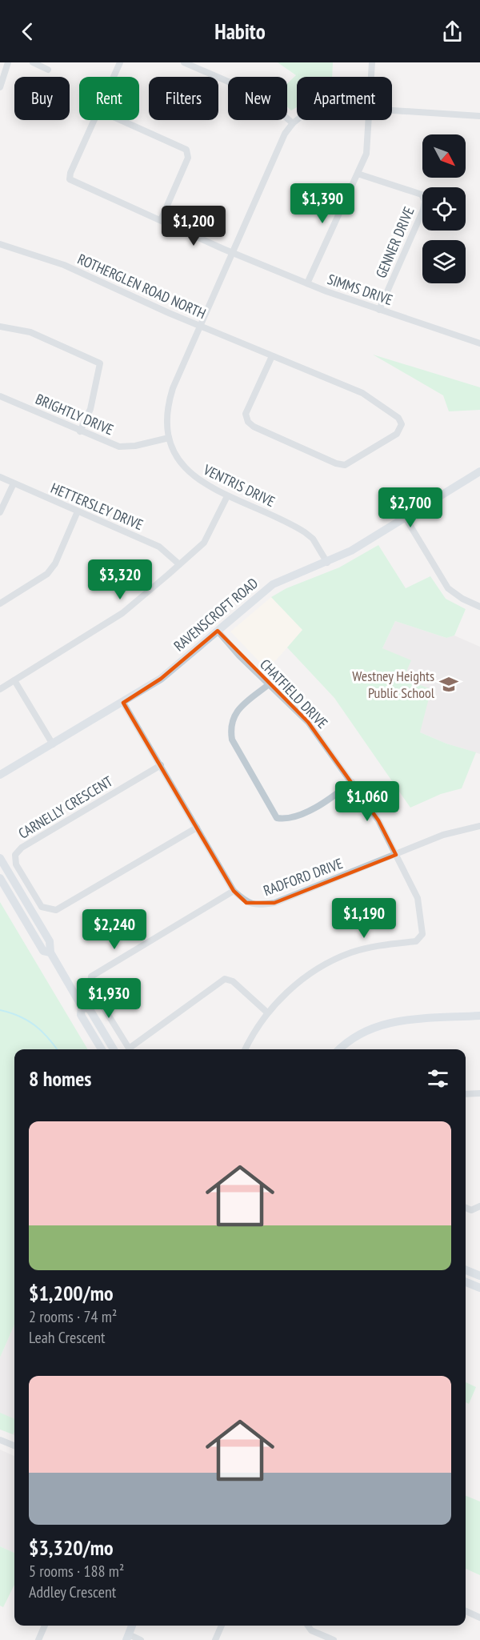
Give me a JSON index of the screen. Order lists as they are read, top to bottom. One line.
{"streets":{"street":["GENNER DRIVE","ROTHERGLEN ROAD NORTH","SIMMS DRIVE","BRIGHTLY DRIVE","VENTRIS DRIVE","HETTERSLEY DRIVE","RAVENSCROFT ROAD","CHATFIELD DRIVE","CARNELLY CRESCENT","RADFORD DRIVE"]},"crossings":[["GENNER DRIVE","SIMMS DRIVE"],["ROTHERGLEN ROAD NORTH","VENTRIS DRIVE"],["SIMMS DRIVE","VENTRIS DRIVE"],["BRIGHTLY DRIVE","VENTRIS DRIVE"],["VENTRIS DRIVE","RAVENSCROFT ROAD"],["RAVENSCROFT ROAD","CHATFIELD DRIVE"],["RAVENSCROFT ROAD","RADFORD DRIVE"],["CHATFIELD DRIVE","RADFORD DRIVE"],["CARNELLY CRESCENT","RADFORD DRIVE"]],"places":{"school or university":["Westney Heights Public School"]},"north":"bottom right","page":{"header":"Habito","chip":["Buy","Rent","Filters","New","Apartment"],"price":["$1,390","$1,200","$2,700","$3,320","$1,060","$1,190","$2,240","$1,930"],"heading":"8 homes","list":[{"name":"$1,200/mo","note":"2 rooms · 74 m² · Leah Crescent"},{"name":"$3,320/mo","note":"5 rooms · 188 m² · Addley Crescent"}]}}
